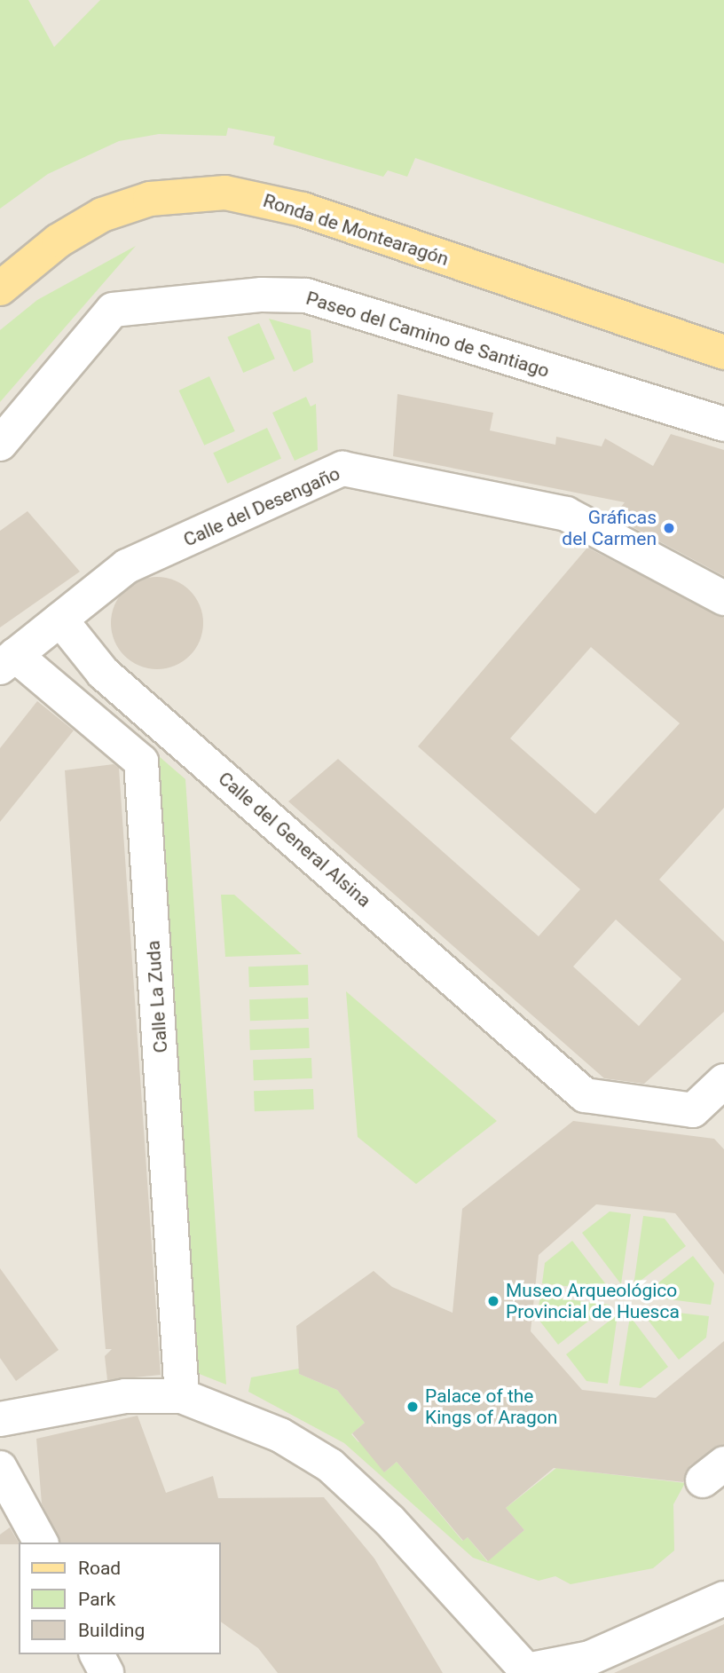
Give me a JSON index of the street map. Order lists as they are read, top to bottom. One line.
{"streets":{"main road":["Ronda de Montearagón"],"street":["Paseo del Camino de Santiago","Calle del Desengaño","Calle del General Alsina","Calle La Zuda"]},"crossings":[["Calle del Desengaño","Calle del General Alsina"],["Calle del Desengaño","Calle La Zuda"]],"places":["Gráficas del Carmen","Museo Arqueológico Provincial de Huesca","Palace of the Kings of Aragon"],"legend":["Road","Park","Building"]}
